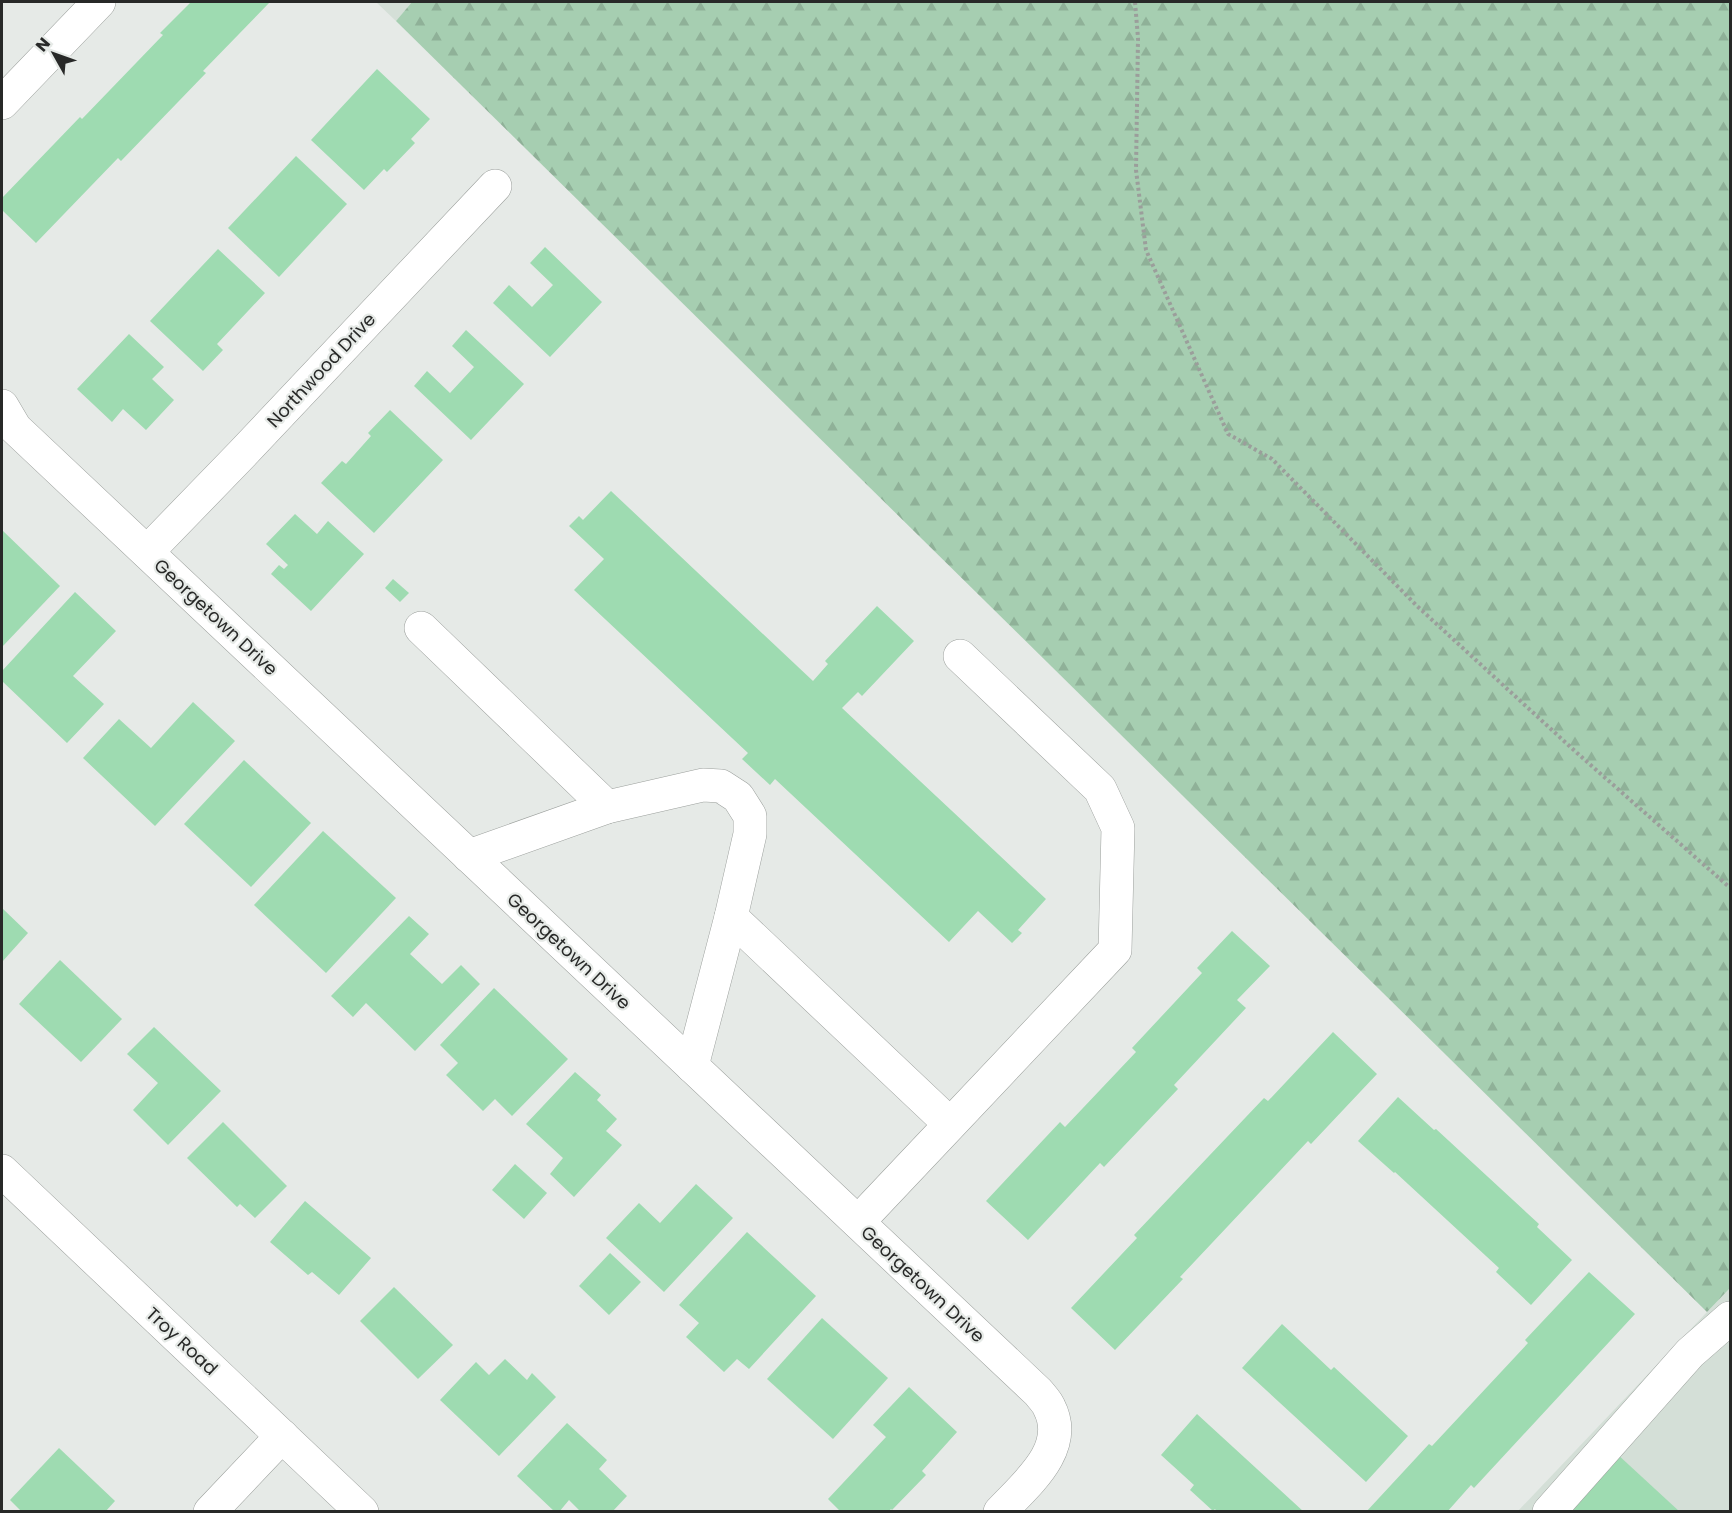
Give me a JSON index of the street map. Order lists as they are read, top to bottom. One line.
{"streets":{"street":["Northwood Drive","Georgetown Drive","Troy Road"]},"crossings":[["Northwood Drive","Georgetown Drive"]],"north":"top left"}
